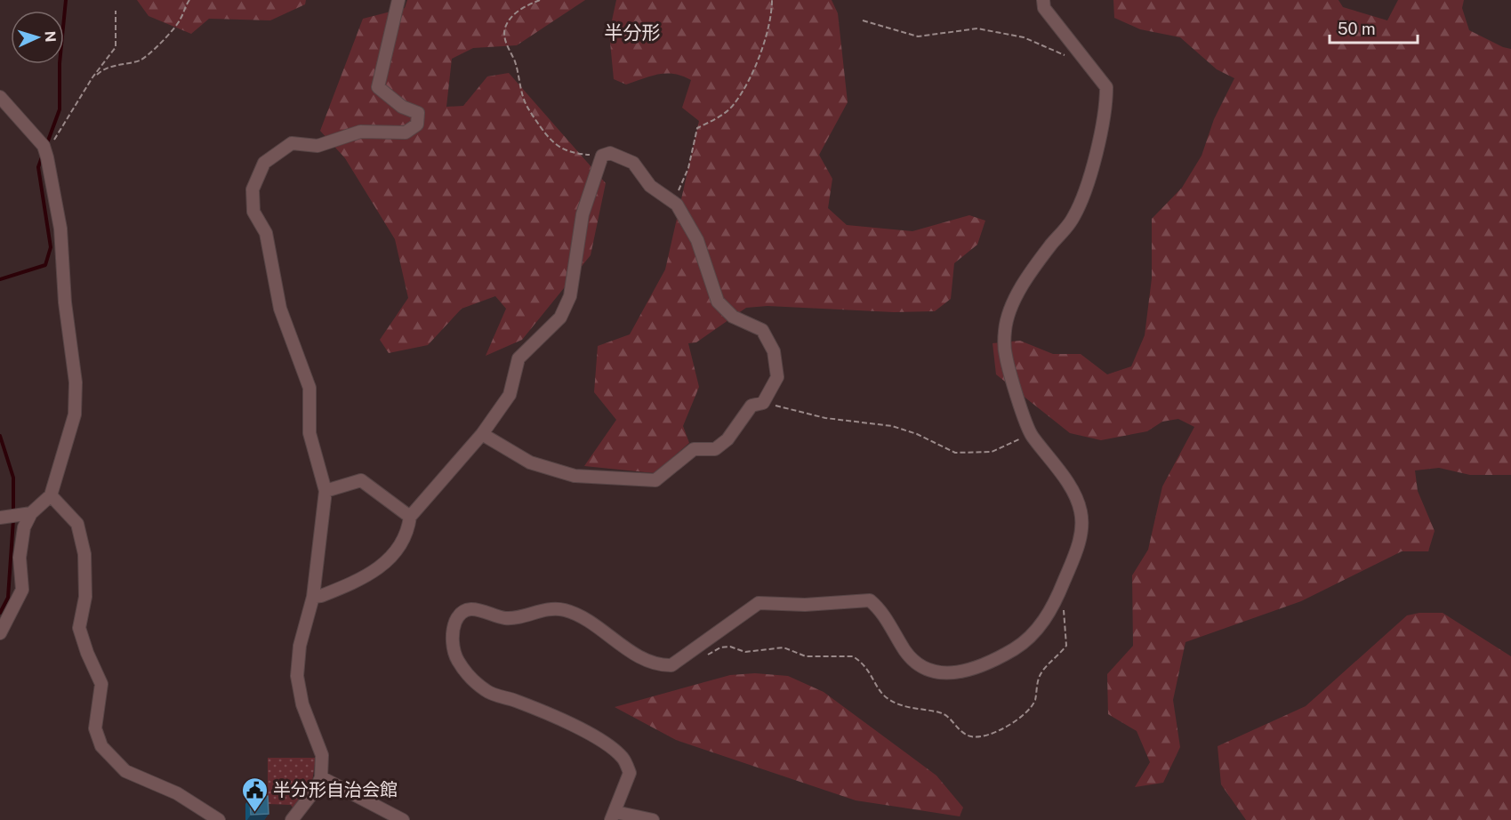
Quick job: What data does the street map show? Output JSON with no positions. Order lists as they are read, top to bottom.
{
  "districts": ["半分形"],
  "places": {
    "public building": ["半分形自治会館"]
  },
  "scale_bar": "50 m",
  "north": "right"
}
